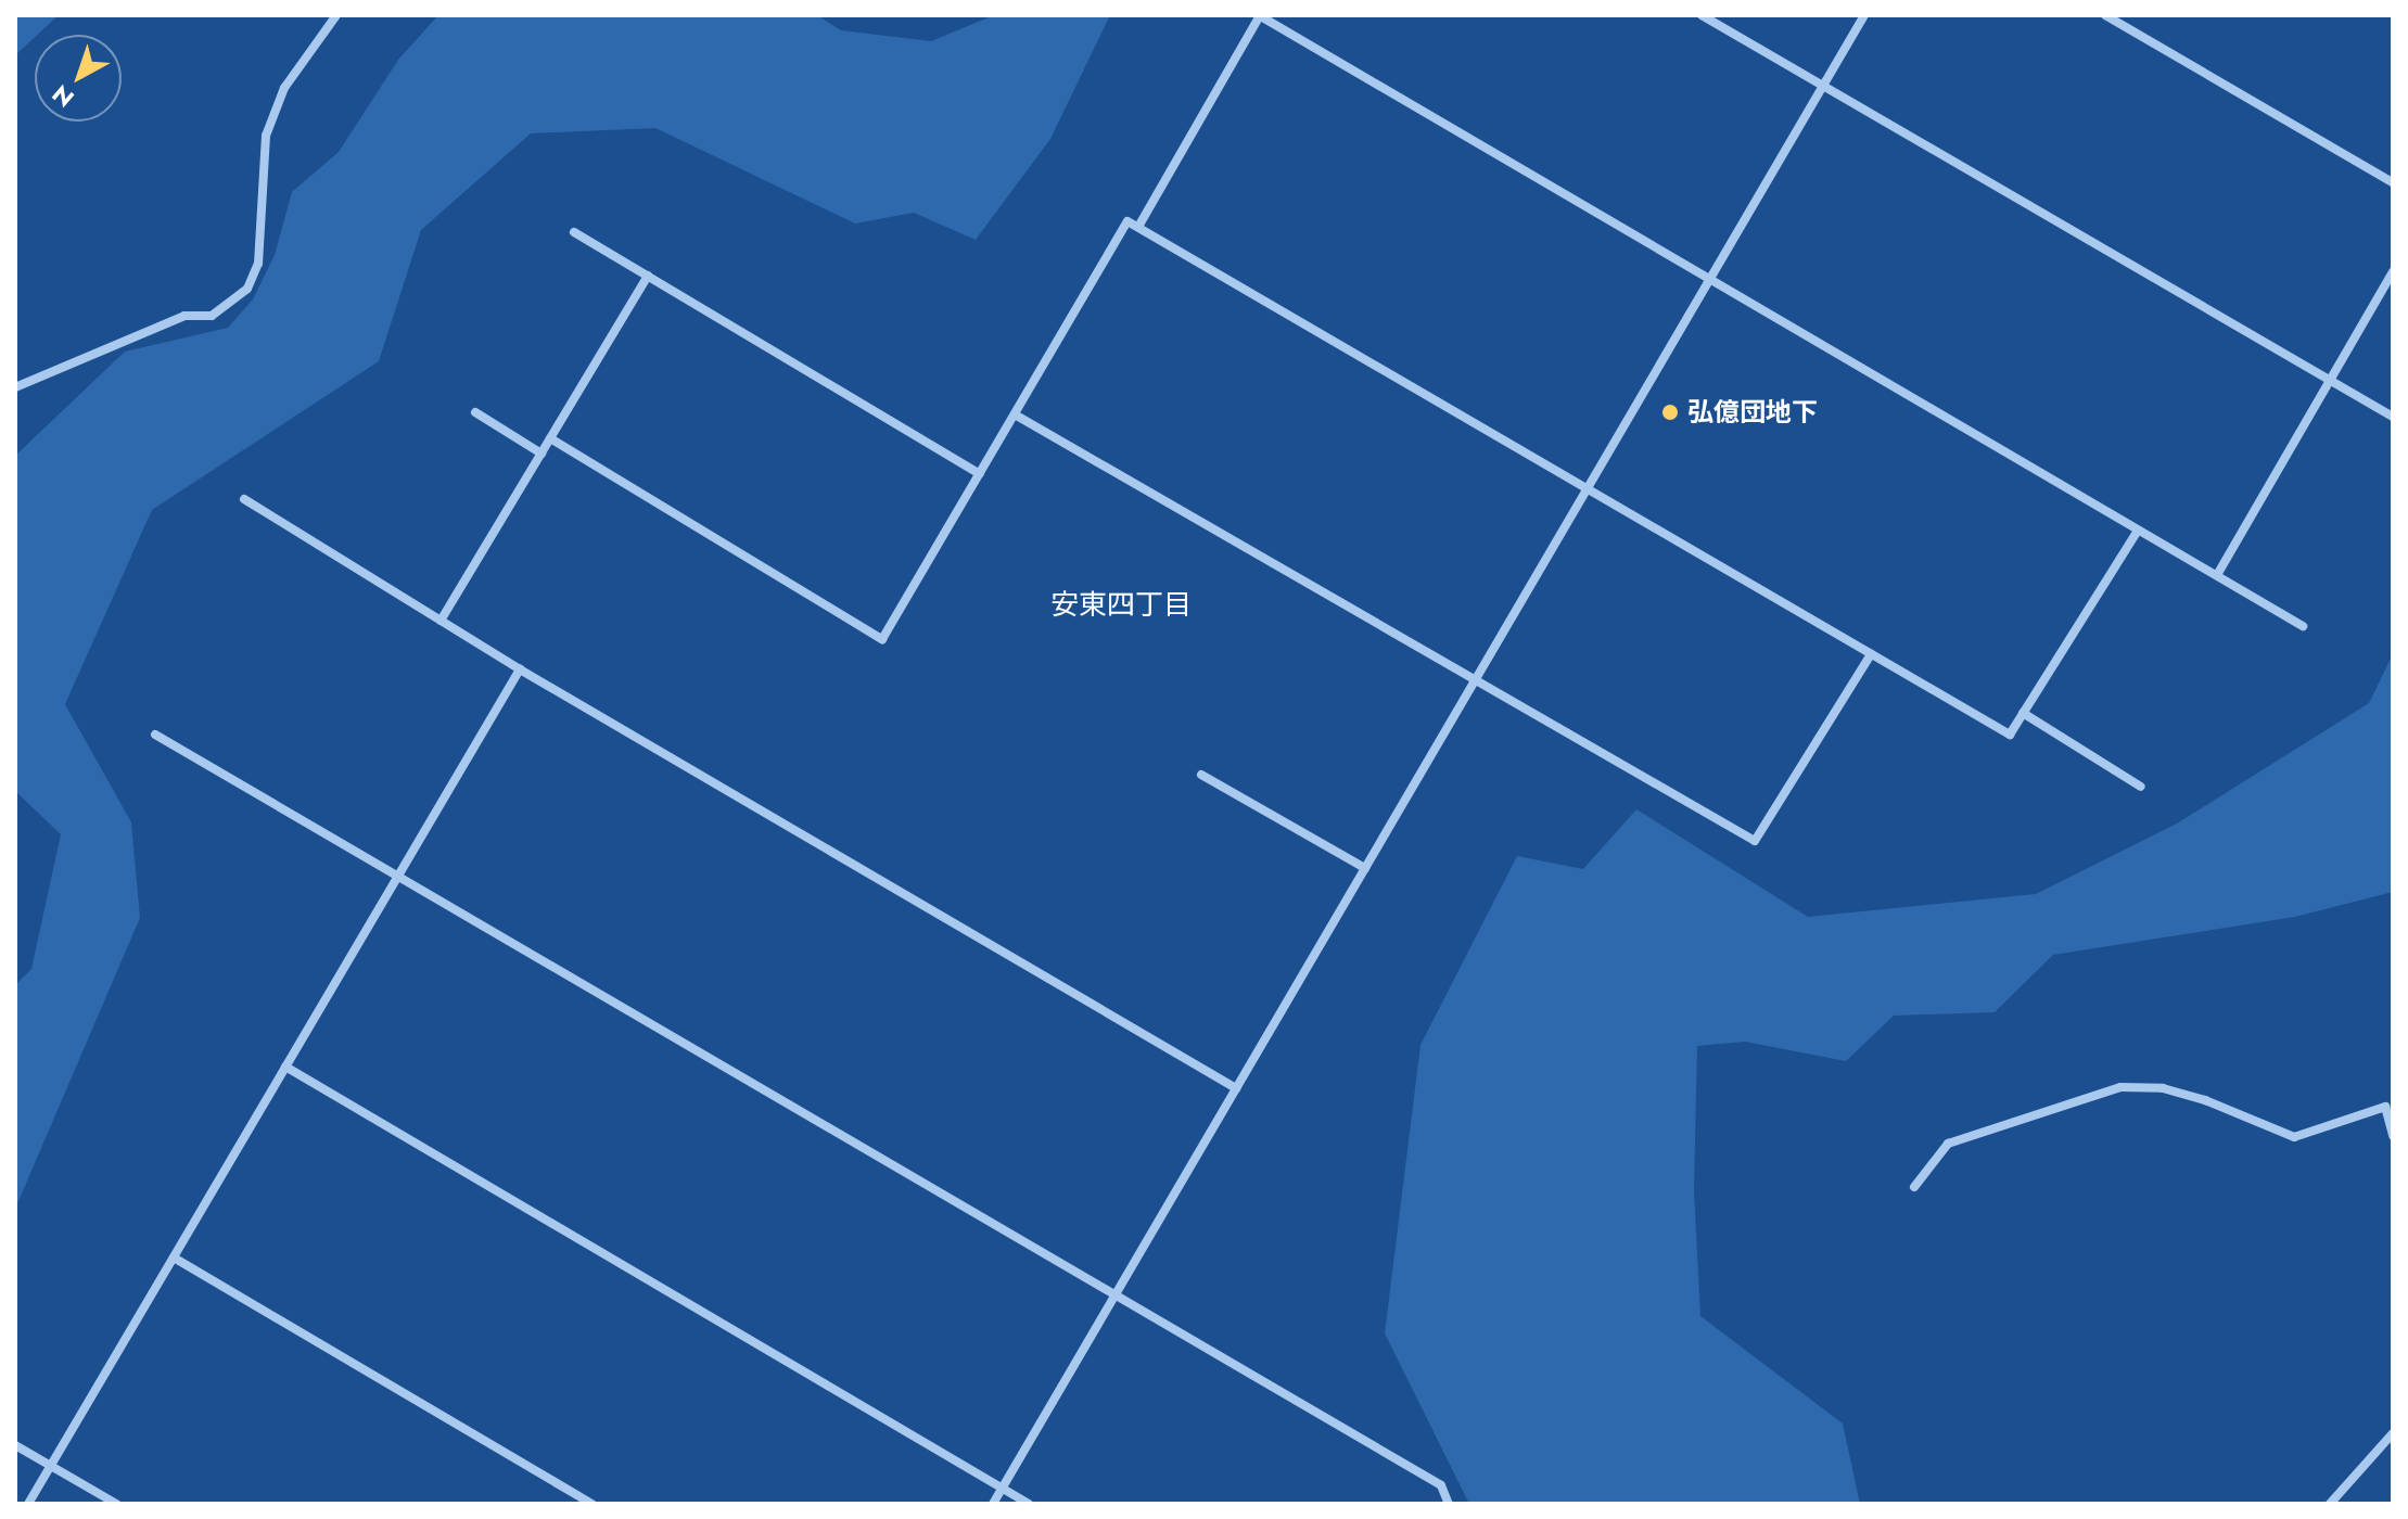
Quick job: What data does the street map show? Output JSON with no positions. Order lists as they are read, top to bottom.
{
  "districts": ["安東四丁目"],
  "places": ["弘億団地下"],
  "north": "bottom left"
}
